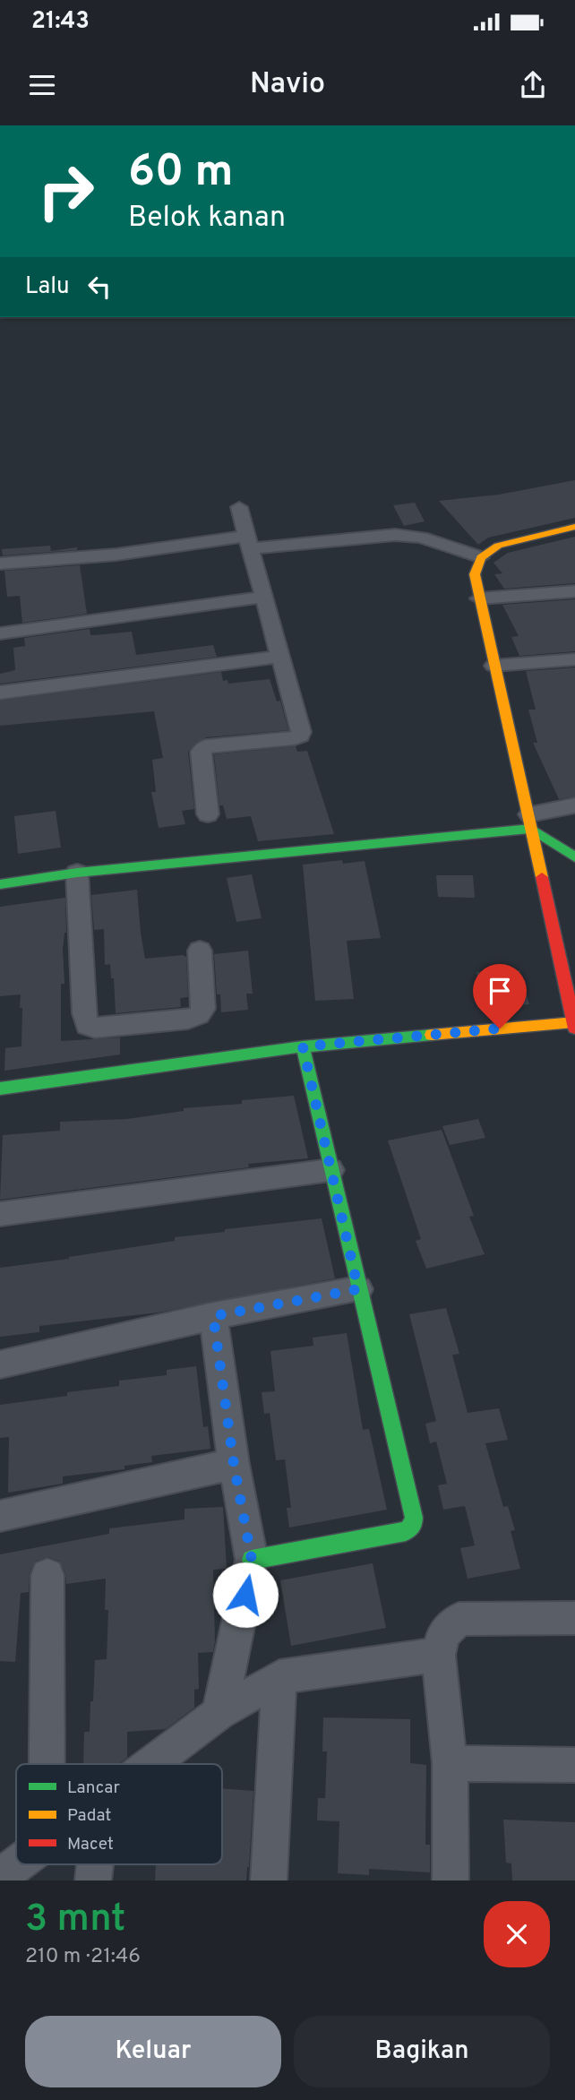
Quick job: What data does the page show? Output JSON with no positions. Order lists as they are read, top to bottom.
{
  "legend": ["Lancar", "Padat", "Macet"],
  "page": {
    "status": "21:43",
    "header": "Navio",
    "turn": ["60 m", "Belok kanan"],
    "then": "Lalu",
    "heading": ["3 mnt", "210 m · 21:46"],
    "buttons": ["Keluar", "Bagikan"]
  }
}
